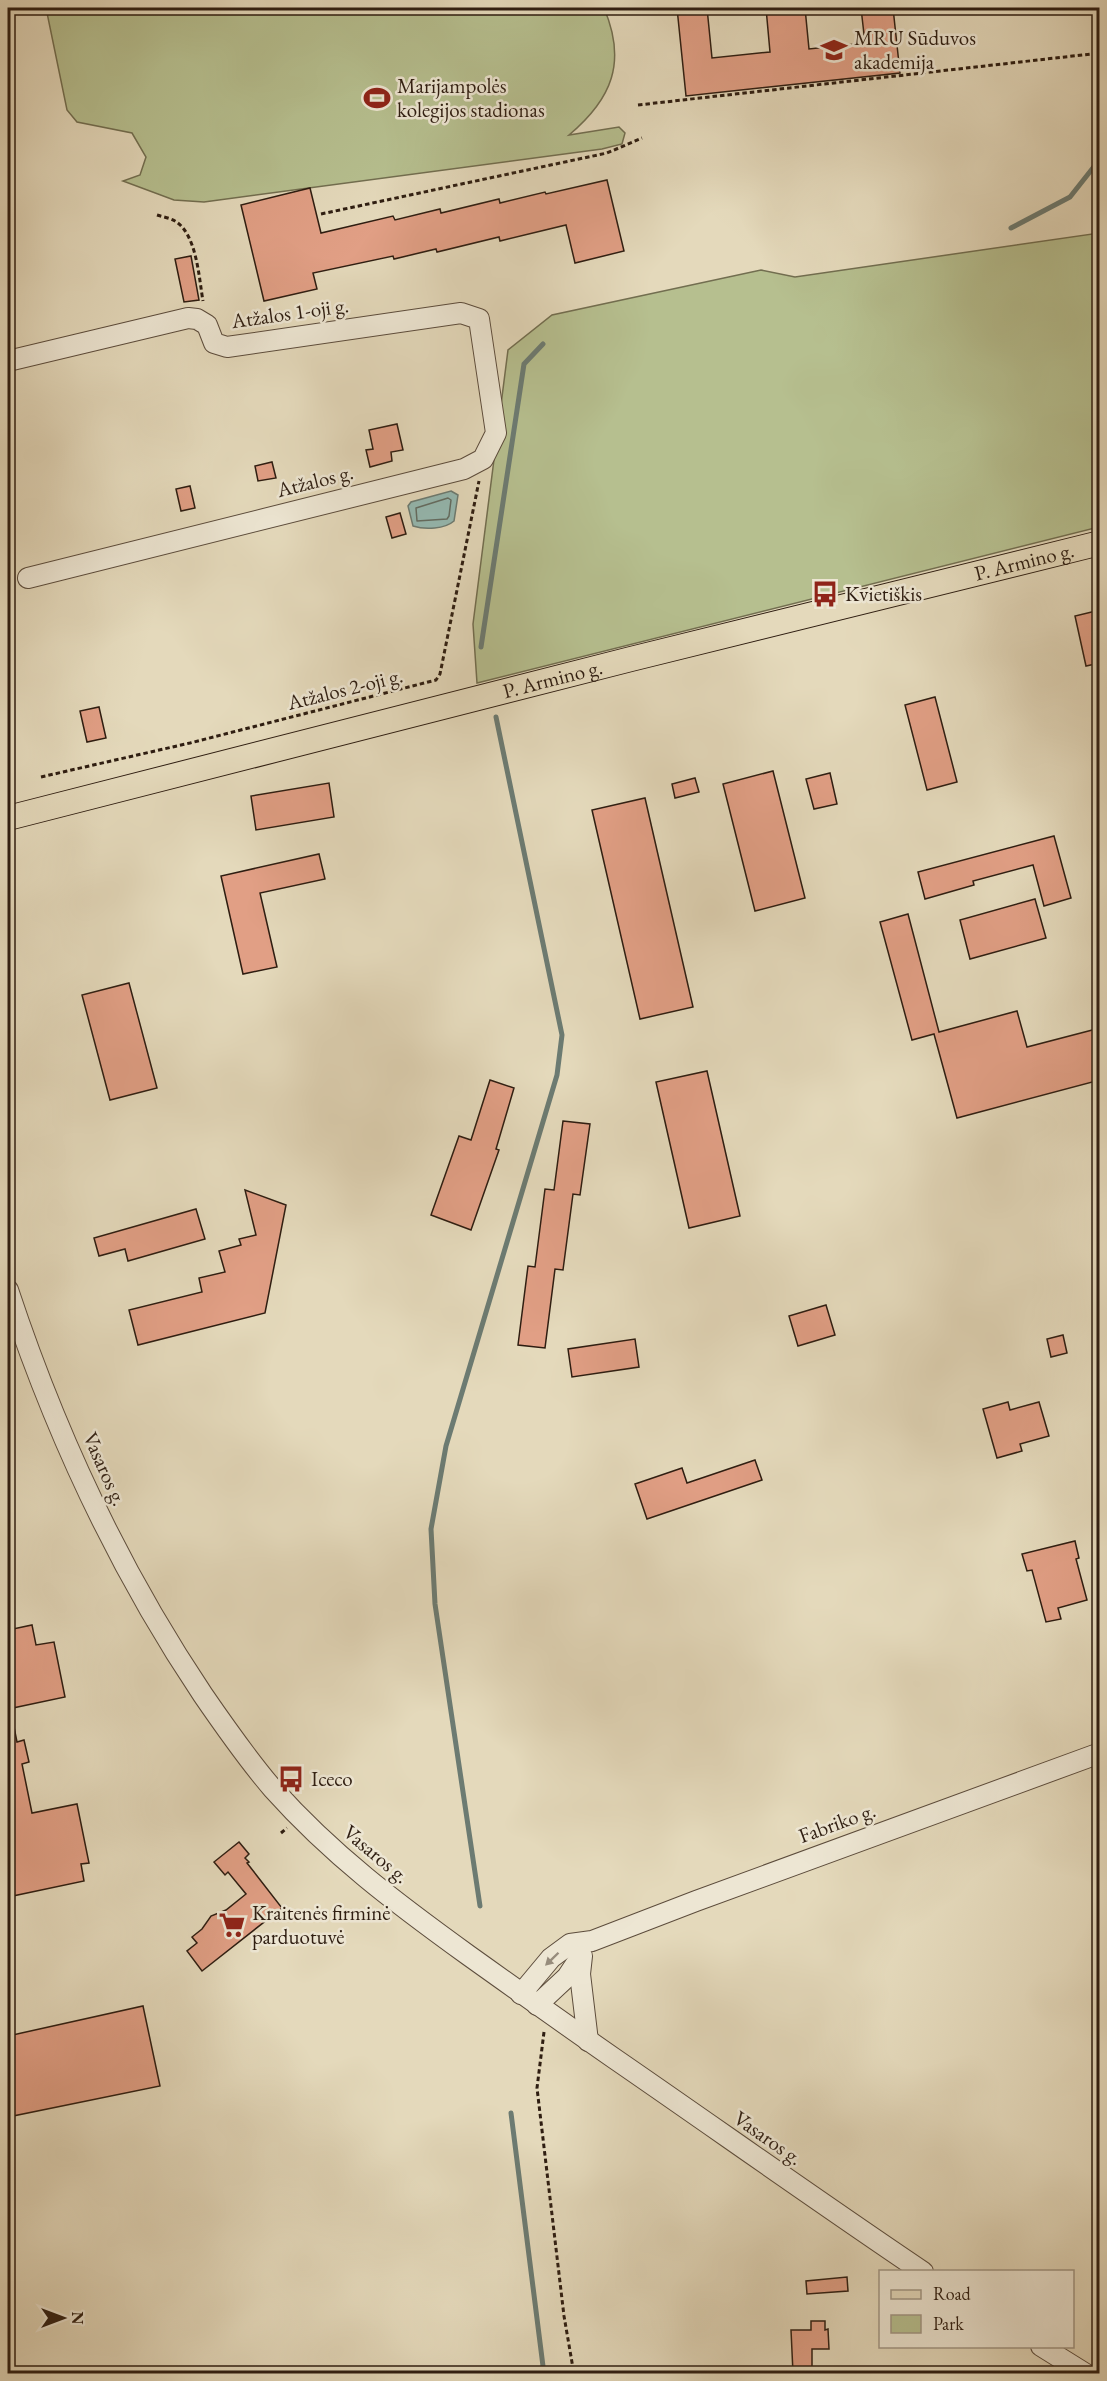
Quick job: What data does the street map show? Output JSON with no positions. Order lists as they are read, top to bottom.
{
  "streets": {
    "main road": ["P. Armino g."],
    "street": [
      "Atžalos 1-oji g.",
      "Atžalos g.",
      "Vasaros g.",
      "Fabriko g."
    ],
    "path": ["Atžalos 2-oji g."]
  },
  "crossings": [
    ["Atžalos 1-oji g.", "Atžalos g."],
    ["Atžalos 1-oji g.", "Atžalos 2-oji g."],
    ["Atžalos g.", "Atžalos 2-oji g."]
  ],
  "places": {
    "school or university": ["MRU Sūduvos akademija"],
    "sports": ["Marijampolės kolegijos stadionas"],
    "bus stop": ["Kvietiškis", "Iceco"],
    "supermarket": ["Kraitenės firminė parduotuvė"]
  },
  "legend": ["Road", "Park"],
  "north": "right"
}
